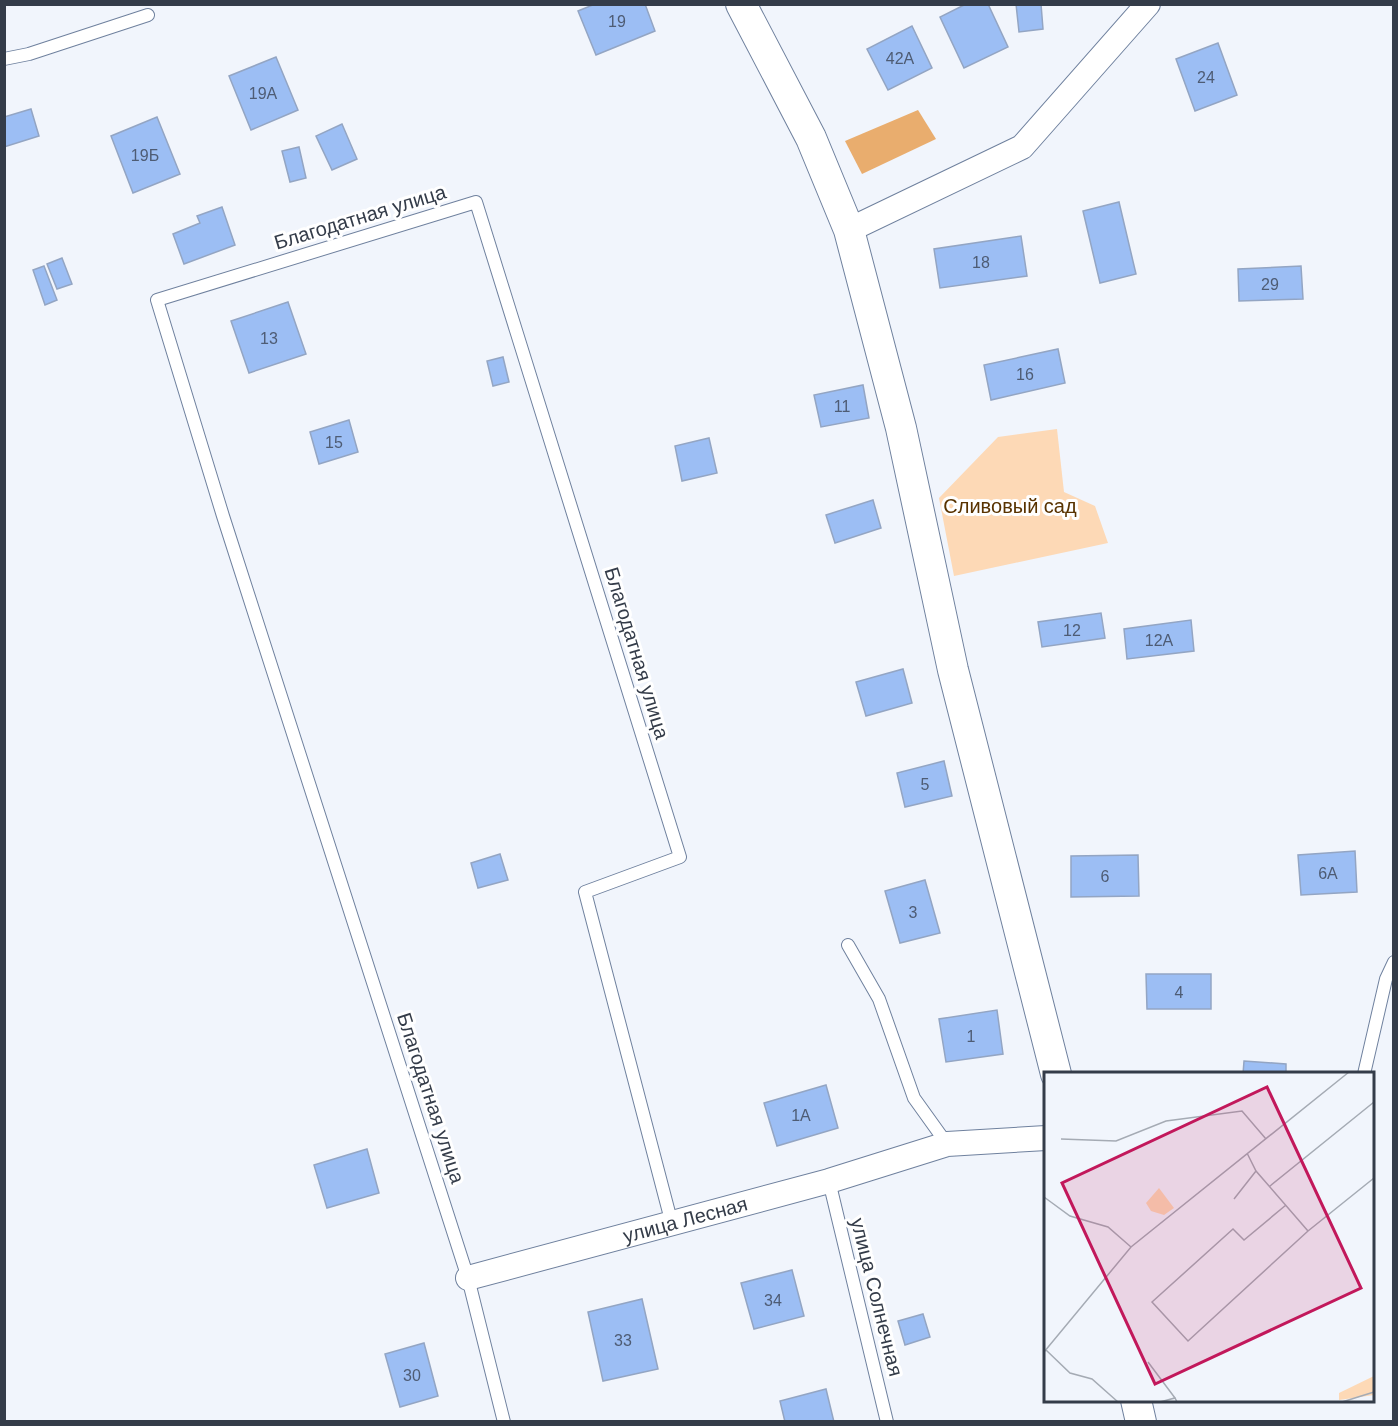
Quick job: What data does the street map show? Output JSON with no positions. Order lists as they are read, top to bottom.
{
  "streets": {
    "street": ["улица Лесная"],
    "lane": ["Благодатная улица", "улица Солнечная"]
  },
  "crossings": [
    ["Благодатная улица", "улица Лесная"],
    ["улица Лесная", "улица Солнечная"]
  ],
  "parks": ["Сливовый сад"],
  "house_numbers": [
    "19",
    "42А",
    "24",
    "19А",
    "19Б",
    "18",
    "29",
    "13",
    "16",
    "11",
    "15",
    "12",
    "12А",
    "5",
    "6А",
    "6",
    "3",
    "4",
    "1",
    "1А",
    "34",
    "33",
    "30"
  ]
}
